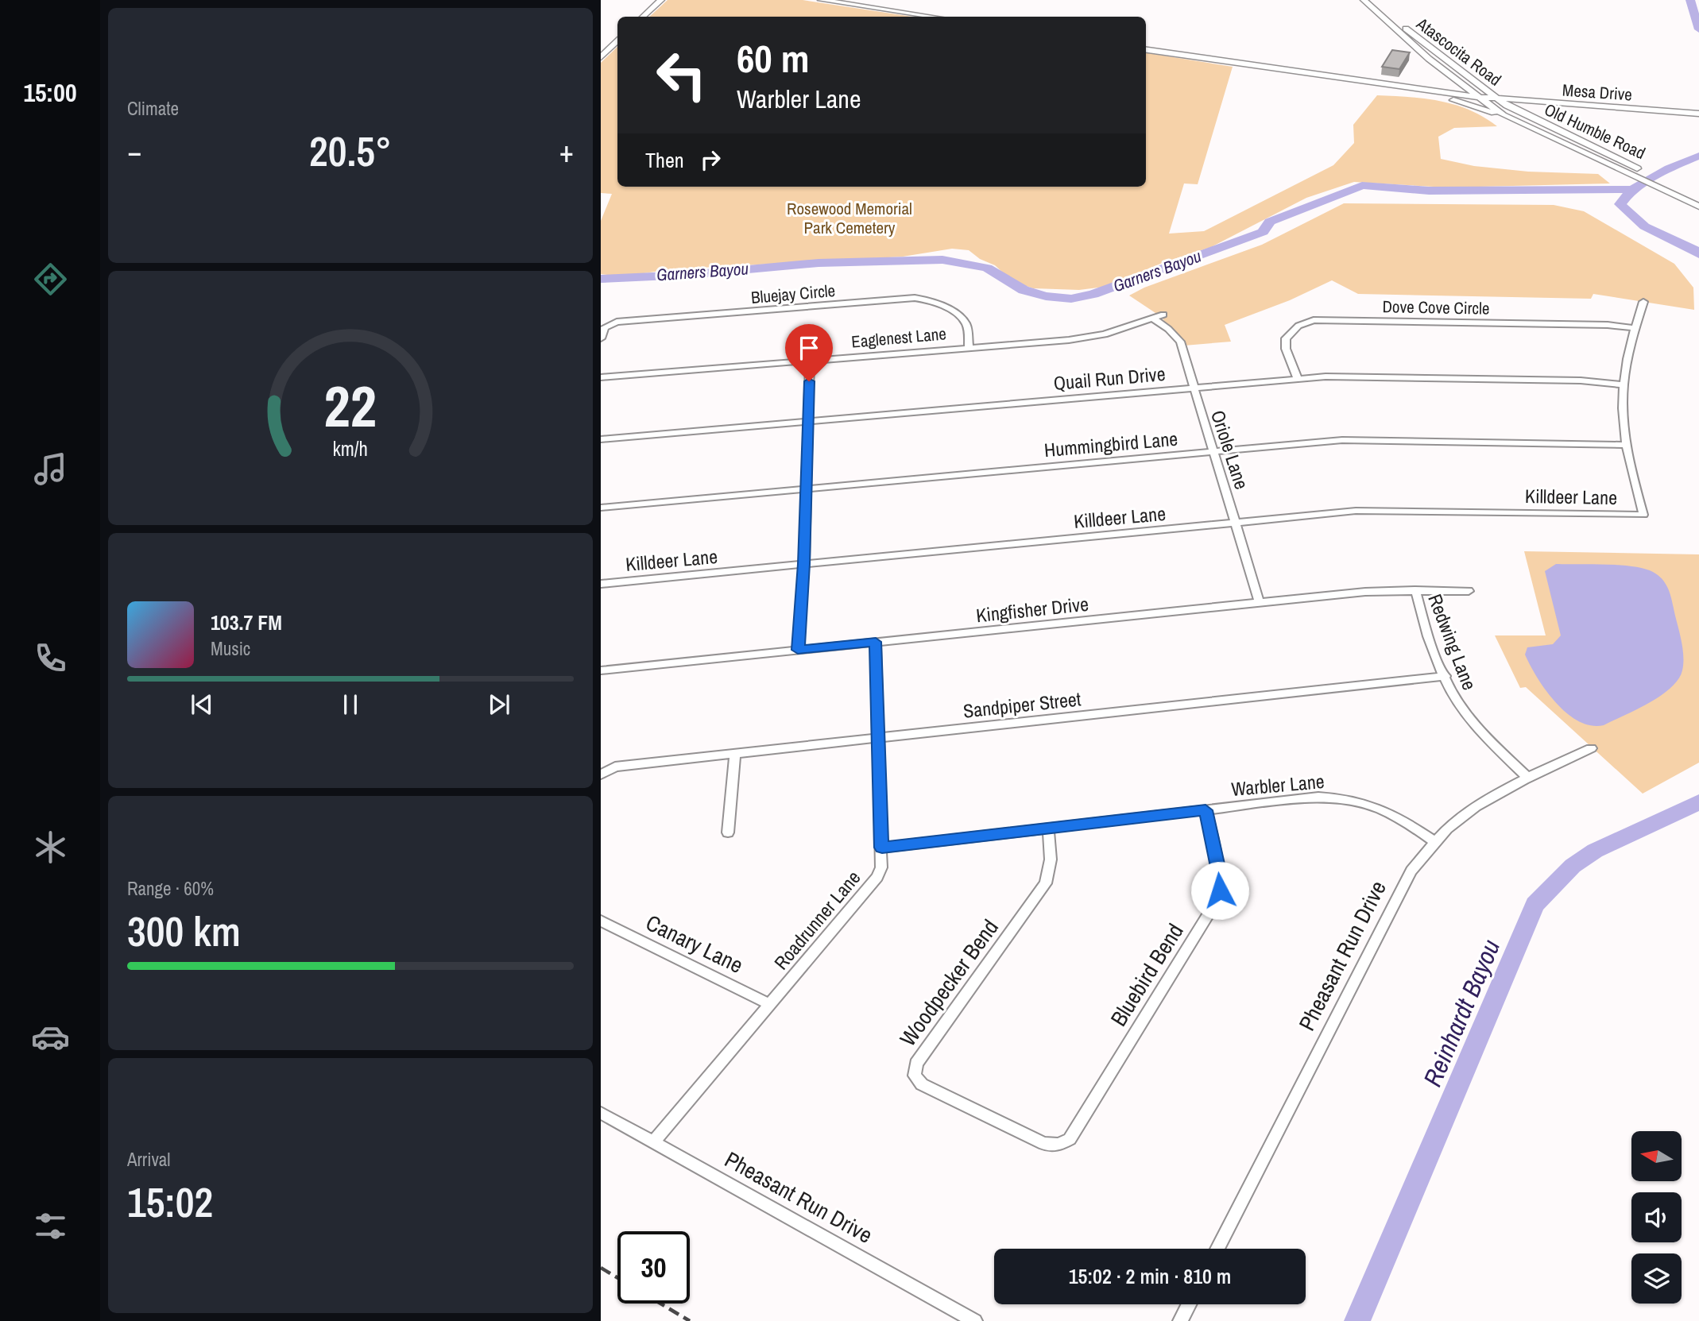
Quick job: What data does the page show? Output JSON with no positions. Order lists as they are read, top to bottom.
{
  "streets": {
    "main road": ["Atascocita Road", "Mesa Drive", "Old Humble Road"],
    "street": [
      "Bluejay Circle",
      "Dove Cove Circle",
      "Eaglenest Lane",
      "Quail Run Drive",
      "Hummingbird Lane",
      "Oriole Lane",
      "Killdeer Lane",
      "Kingfisher Drive",
      "Redwing Lane",
      "Sandpiper Street",
      "Warbler Lane",
      "Roadrunner Lane",
      "Canary Lane",
      "Pheasant Run Drive",
      "Bluebird Bend",
      "Woodpecker Bend"
    ]
  },
  "crossings": [
    ["Atascocita Road", "Mesa Drive"],
    ["Atascocita Road", "Old Humble Road"],
    ["Mesa Drive", "Old Humble Road"],
    ["Bluejay Circle", "Eaglenest Lane"],
    ["Dove Cove Circle", "Quail Run Drive"],
    ["Eaglenest Lane", "Oriole Lane"],
    ["Quail Run Drive", "Oriole Lane"],
    ["Hummingbird Lane", "Oriole Lane"],
    ["Hummingbird Lane", "Killdeer Lane"],
    ["Oriole Lane", "Killdeer Lane"],
    ["Oriole Lane", "Kingfisher Drive"],
    ["Kingfisher Drive", "Redwing Lane"],
    ["Kingfisher Drive", "Roadrunner Lane"],
    ["Redwing Lane", "Sandpiper Street"],
    ["Redwing Lane", "Pheasant Run Drive"],
    ["Sandpiper Street", "Roadrunner Lane"],
    ["Warbler Lane", "Roadrunner Lane"],
    ["Warbler Lane", "Pheasant Run Drive"],
    ["Warbler Lane", "Bluebird Bend"],
    ["Warbler Lane", "Woodpecker Bend"],
    ["Roadrunner Lane", "Canary Lane"],
    ["Roadrunner Lane", "Pheasant Run Drive"],
    ["Bluebird Bend", "Woodpecker Bend"]
  ],
  "water": ["Garners Bayou", "Reinhardt Bayou"],
  "parks": ["Rosewood Memorial Park Cemetery"],
  "north": "left",
  "page": {
    "tabs": "15:00",
    "tile": [
      "Climate",
      ["Range · 60%", "300 km"],
      ["Arrival", "15:02"]
    ],
    "turn": ["60 m", "Warbler Lane"],
    "heat": ["−", "20.5°", "+"],
    "then": "Then",
    "song": ["103.7 FM", "Music"],
    "limit": "30",
    "trip": "15:02 · 2 min · 810 m",
    "gauge": ["22", "km/h"]
  }
}
